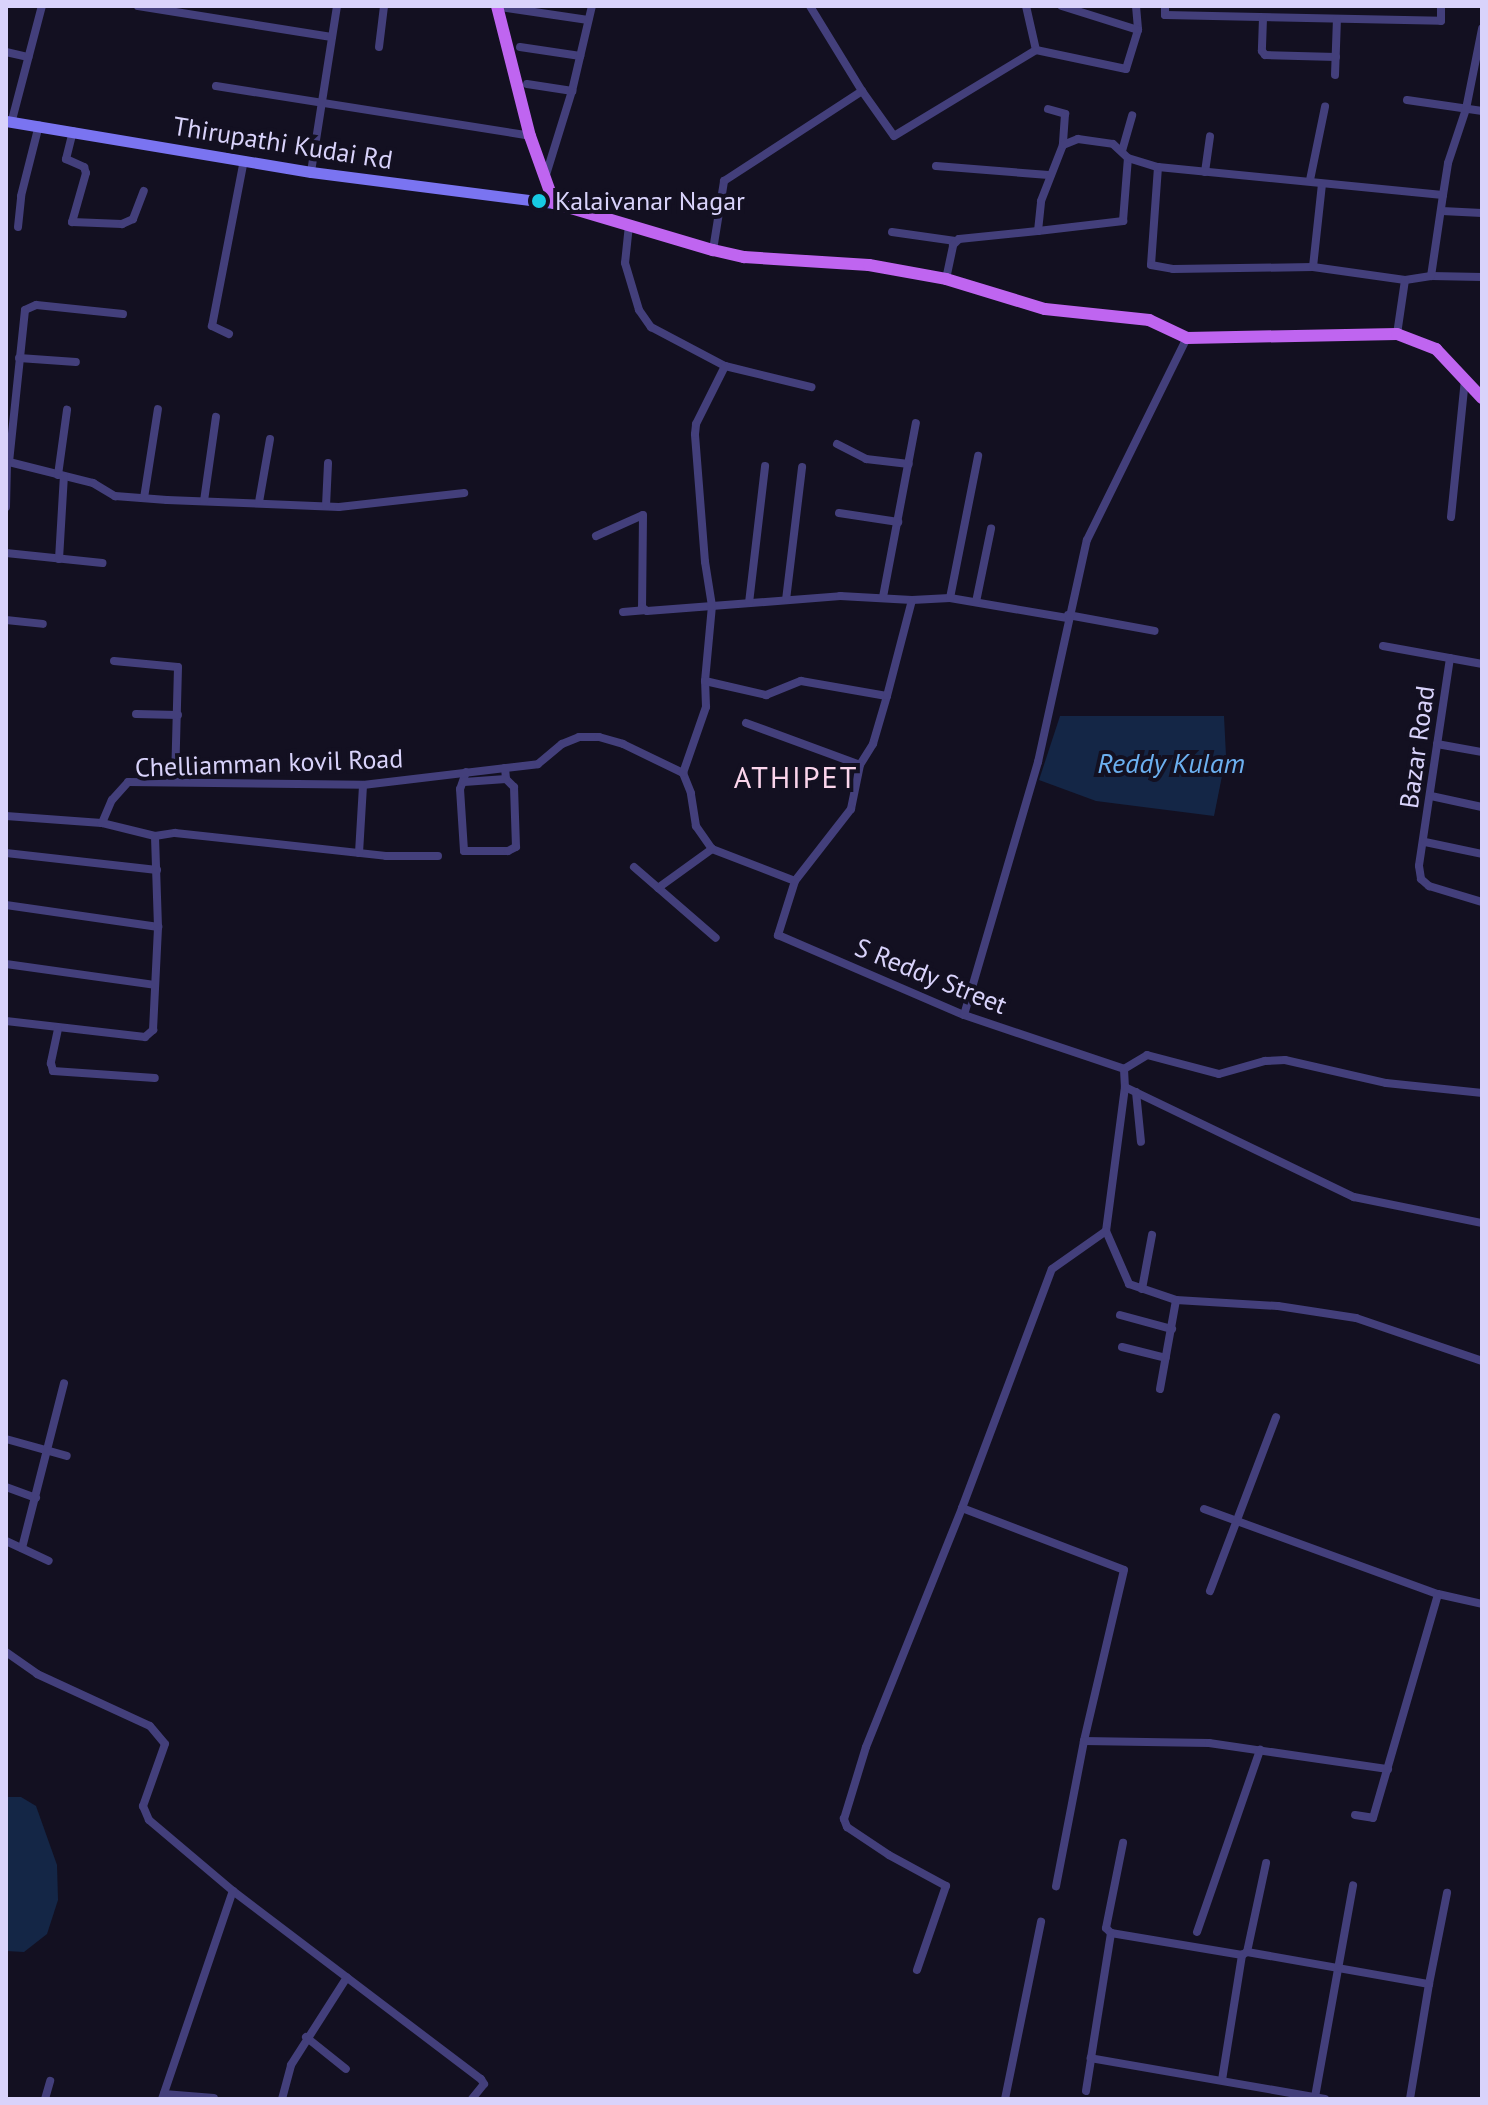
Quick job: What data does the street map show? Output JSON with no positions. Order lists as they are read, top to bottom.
{
  "streets": {
    "street": [
      "Thirupathi Kudai Rd",
      "Bazar Road",
      "Chelliamman kovil Road",
      "S Reddy Street"
    ]
  },
  "districts": ["ATHIPET"],
  "water": ["Reddy Kulam"],
  "places": ["Kalaivanar Nagar"]
}
